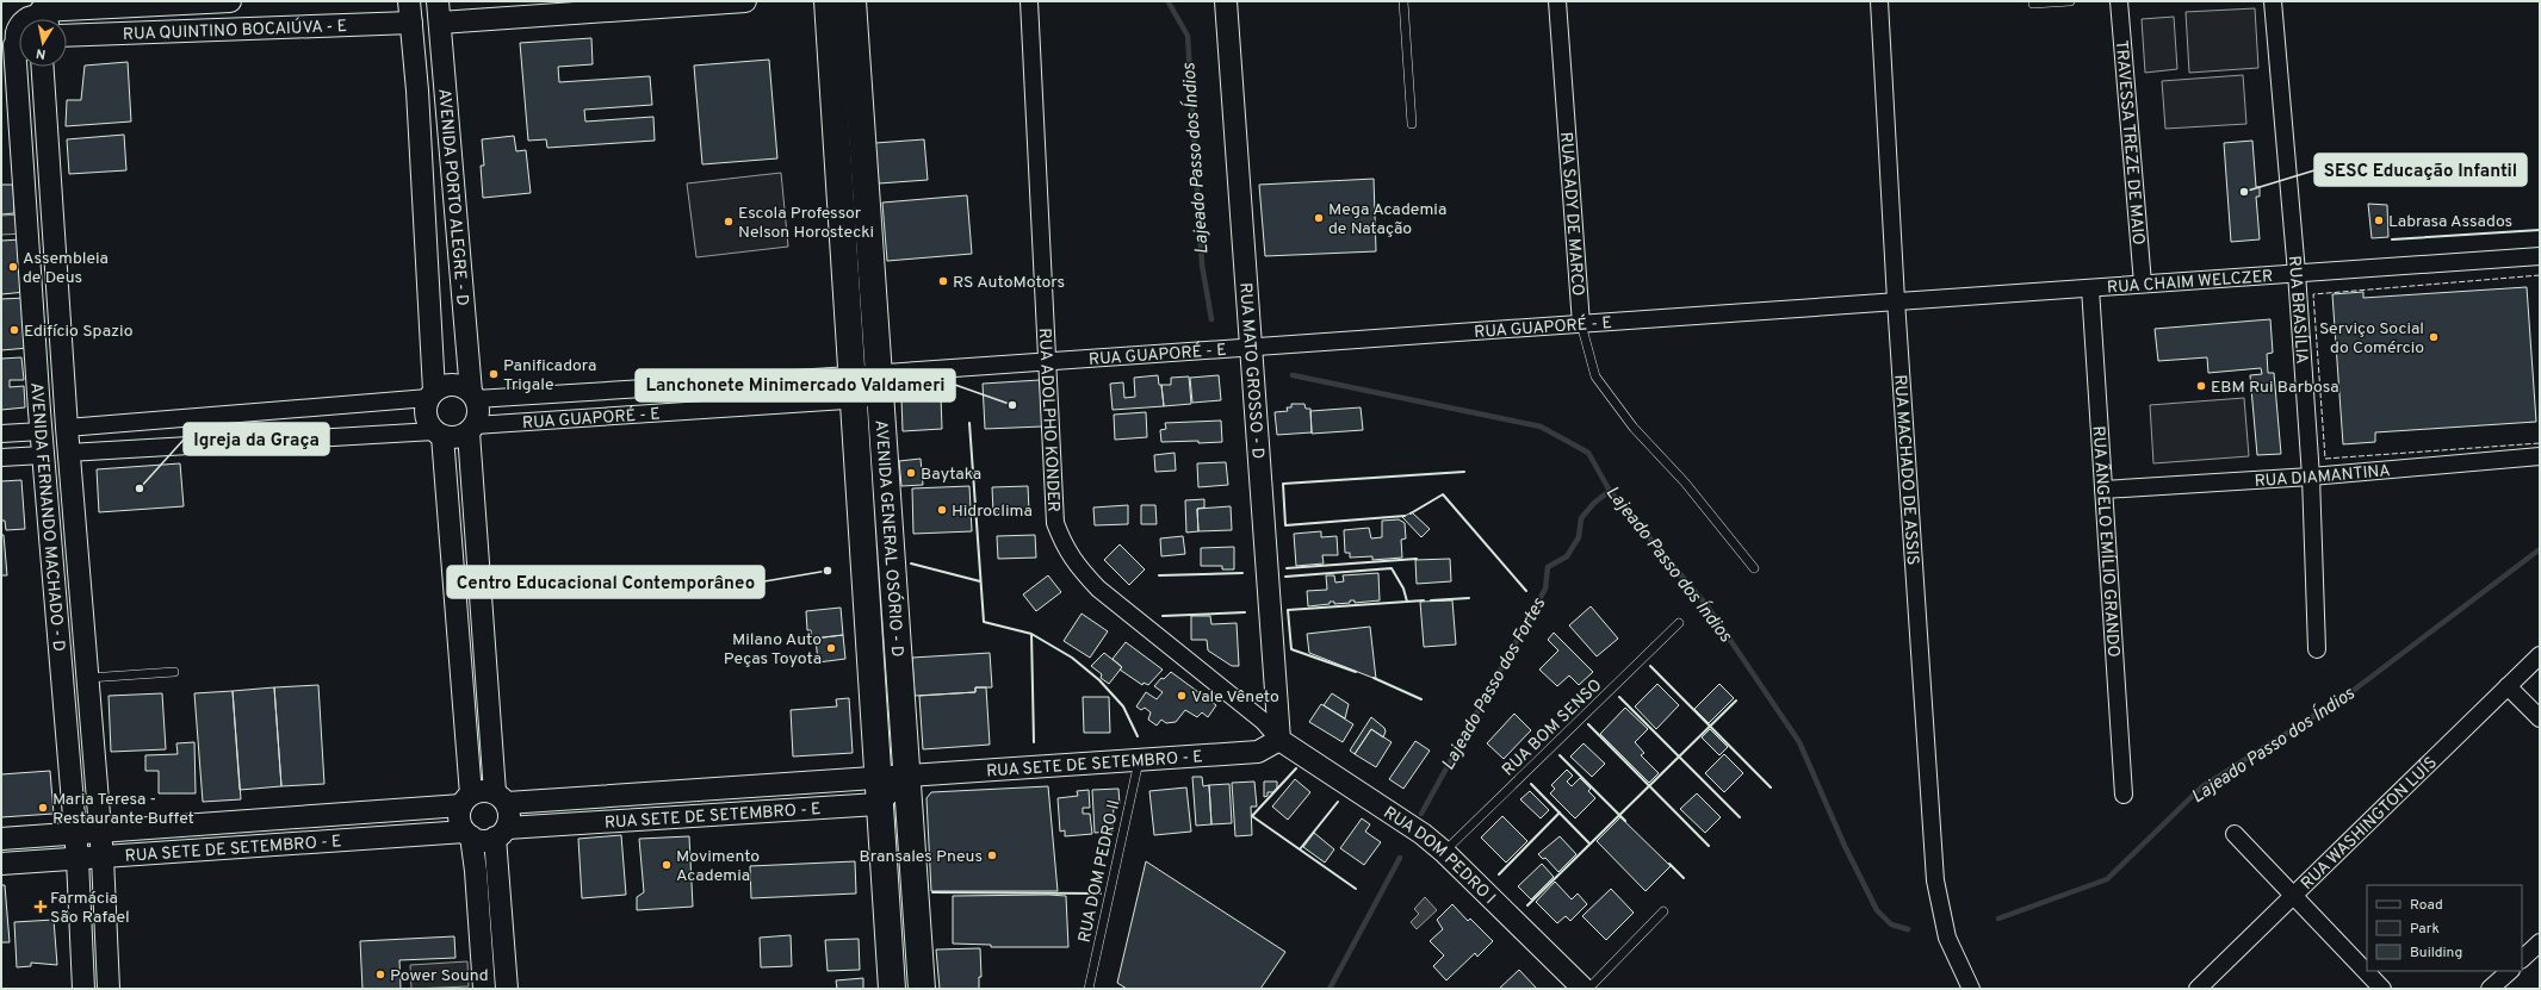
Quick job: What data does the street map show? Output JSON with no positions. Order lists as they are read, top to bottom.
{
  "streets": {
    "main road": ["AVENIDA GENERAL OSÓRIO - D"],
    "street": [
      "RUA QUINTINO BOCAIÚVA - E",
      "TRAVESSA TREZE DE MAIO",
      "AVENIDA PORTO ALEGRE - D",
      "RUA SADY DE MARCO",
      "RUA CHAIM WELCZER",
      "RUA BRASÍLIA",
      "RUA GUAPORÉ - E",
      "RUA MATO GROSSO - D",
      "RUA ADOLPHO KONDER",
      "RUA MACHADO DE ASSIS",
      "RUA DIAMANTINA",
      "AVENIDA FERNANDO MACHADO - D",
      "RUA ÂNGELO EMÍLIO GRANDO",
      "RUA SETE DE SETEMBRO - E",
      "RUA WASHINGTON LUÍS",
      "RUA DOM PEDRO I"
    ],
    "lane": ["RUA BOM SENSO", "RUA DOM PEDRO II"]
  },
  "crossings": [
    ["RUA QUINTINO BOCAIÚVA - E", "AVENIDA PORTO ALEGRE - D"],
    ["RUA QUINTINO BOCAIÚVA - E", "AVENIDA FERNANDO MACHADO - D"],
    ["TRAVESSA TREZE DE MAIO", "RUA CHAIM WELCZER"],
    ["AVENIDA PORTO ALEGRE - D", "RUA GUAPORÉ - E"],
    ["RUA SADY DE MARCO", "RUA GUAPORÉ - E"],
    ["RUA CHAIM WELCZER", "RUA BRASÍLIA"],
    ["RUA CHAIM WELCZER", "RUA GUAPORÉ - E"],
    ["RUA CHAIM WELCZER", "RUA MACHADO DE ASSIS"],
    ["RUA CHAIM WELCZER", "RUA ÂNGELO EMÍLIO GRANDO"],
    ["RUA BRASÍLIA", "RUA DIAMANTINA"],
    ["RUA GUAPORÉ - E", "RUA MATO GROSSO - D"],
    ["RUA GUAPORÉ - E", "RUA ADOLPHO KONDER"],
    ["RUA GUAPORÉ - E", "RUA MACHADO DE ASSIS"],
    ["RUA GUAPORÉ - E", "AVENIDA GENERAL OSÓRIO - D"],
    ["RUA MATO GROSSO - D", "RUA ADOLPHO KONDER"],
    ["RUA MATO GROSSO - D", "RUA SETE DE SETEMBRO - E"],
    ["RUA MATO GROSSO - D", "RUA DOM PEDRO I"],
    ["RUA ADOLPHO KONDER", "RUA SETE DE SETEMBRO - E"],
    ["RUA ADOLPHO KONDER", "RUA DOM PEDRO I"],
    ["RUA DIAMANTINA", "RUA ÂNGELO EMÍLIO GRANDO"],
    ["AVENIDA FERNANDO MACHADO - D", "RUA SETE DE SETEMBRO - E"],
    ["AVENIDA GENERAL OSÓRIO - D", "RUA SETE DE SETEMBRO - E"],
    ["RUA BOM SENSO", "RUA DOM PEDRO I"],
    ["RUA SETE DE SETEMBRO - E", "RUA DOM PEDRO I"],
    ["RUA SETE DE SETEMBRO - E", "RUA DOM PEDRO II"]
  ],
  "water": ["Lajeado Passo dos Índios", "Lajeado Passo dos Fortes"],
  "places": {
    "other": [
      "SESC Educação Infantil",
      "Mega Academia de Natação",
      "Labrasa Assados",
      "Escola Professor Nelson Horostecki",
      "Assembleia de Deus",
      "RS AutoMotors",
      "Edifício Spazio",
      "Serviço Social do Comércio",
      "Panificadora Trigale",
      "EBM Rui Barbosa",
      "Lanchonete Minimercado Valdameri",
      "Baytaka",
      "Igreja da Graça",
      "Hidroclima",
      "Centro Educacional Contemporâneo",
      "Milano Auto Peças Toyota",
      "Vale Vêneto",
      "Maria Teresa - Restaurante Buffet",
      "Bransales Pneus",
      "Movimento Academia",
      "Power Sound"
    ],
    "health": ["Farmácia São Rafael"]
  },
  "legend": ["Road", "Park", "Building"],
  "north": "bottom"
}
